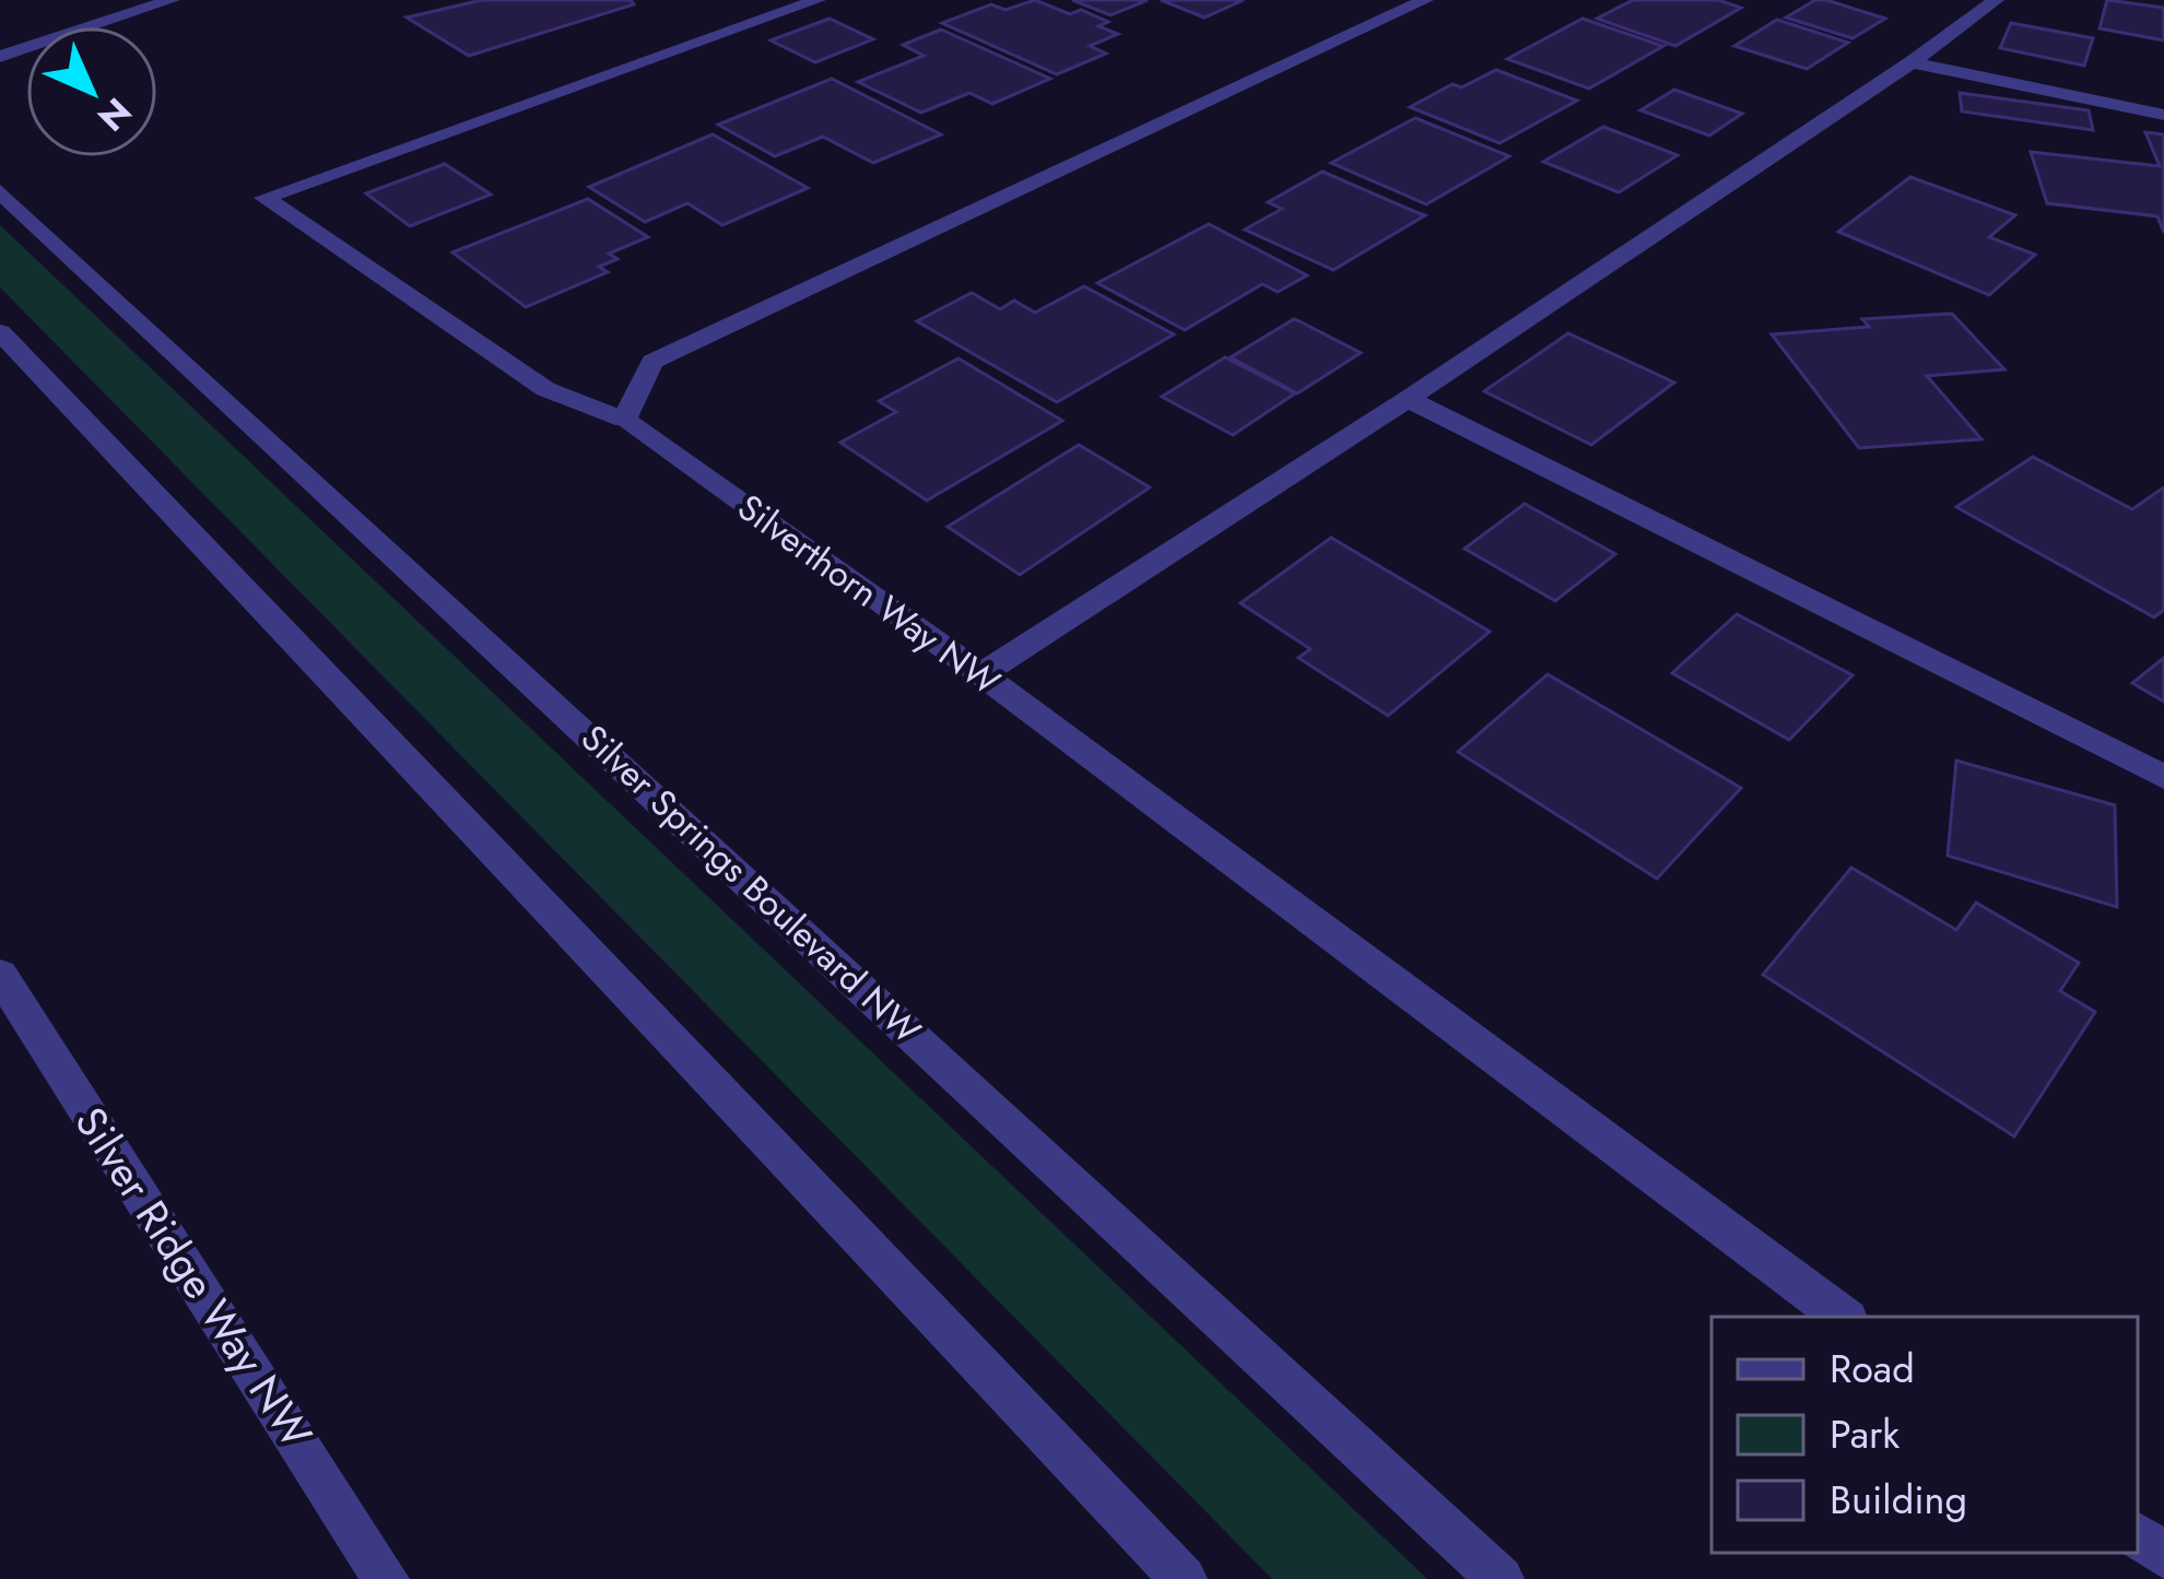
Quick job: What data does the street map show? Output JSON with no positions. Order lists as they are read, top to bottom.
{
  "streets": {
    "street": ["Silverthorn Way NW", "Silver Springs Boulevard NW", "Silver Ridge Way NW"]
  },
  "legend": ["Road", "Park", "Building"],
  "north": "bottom right"
}
